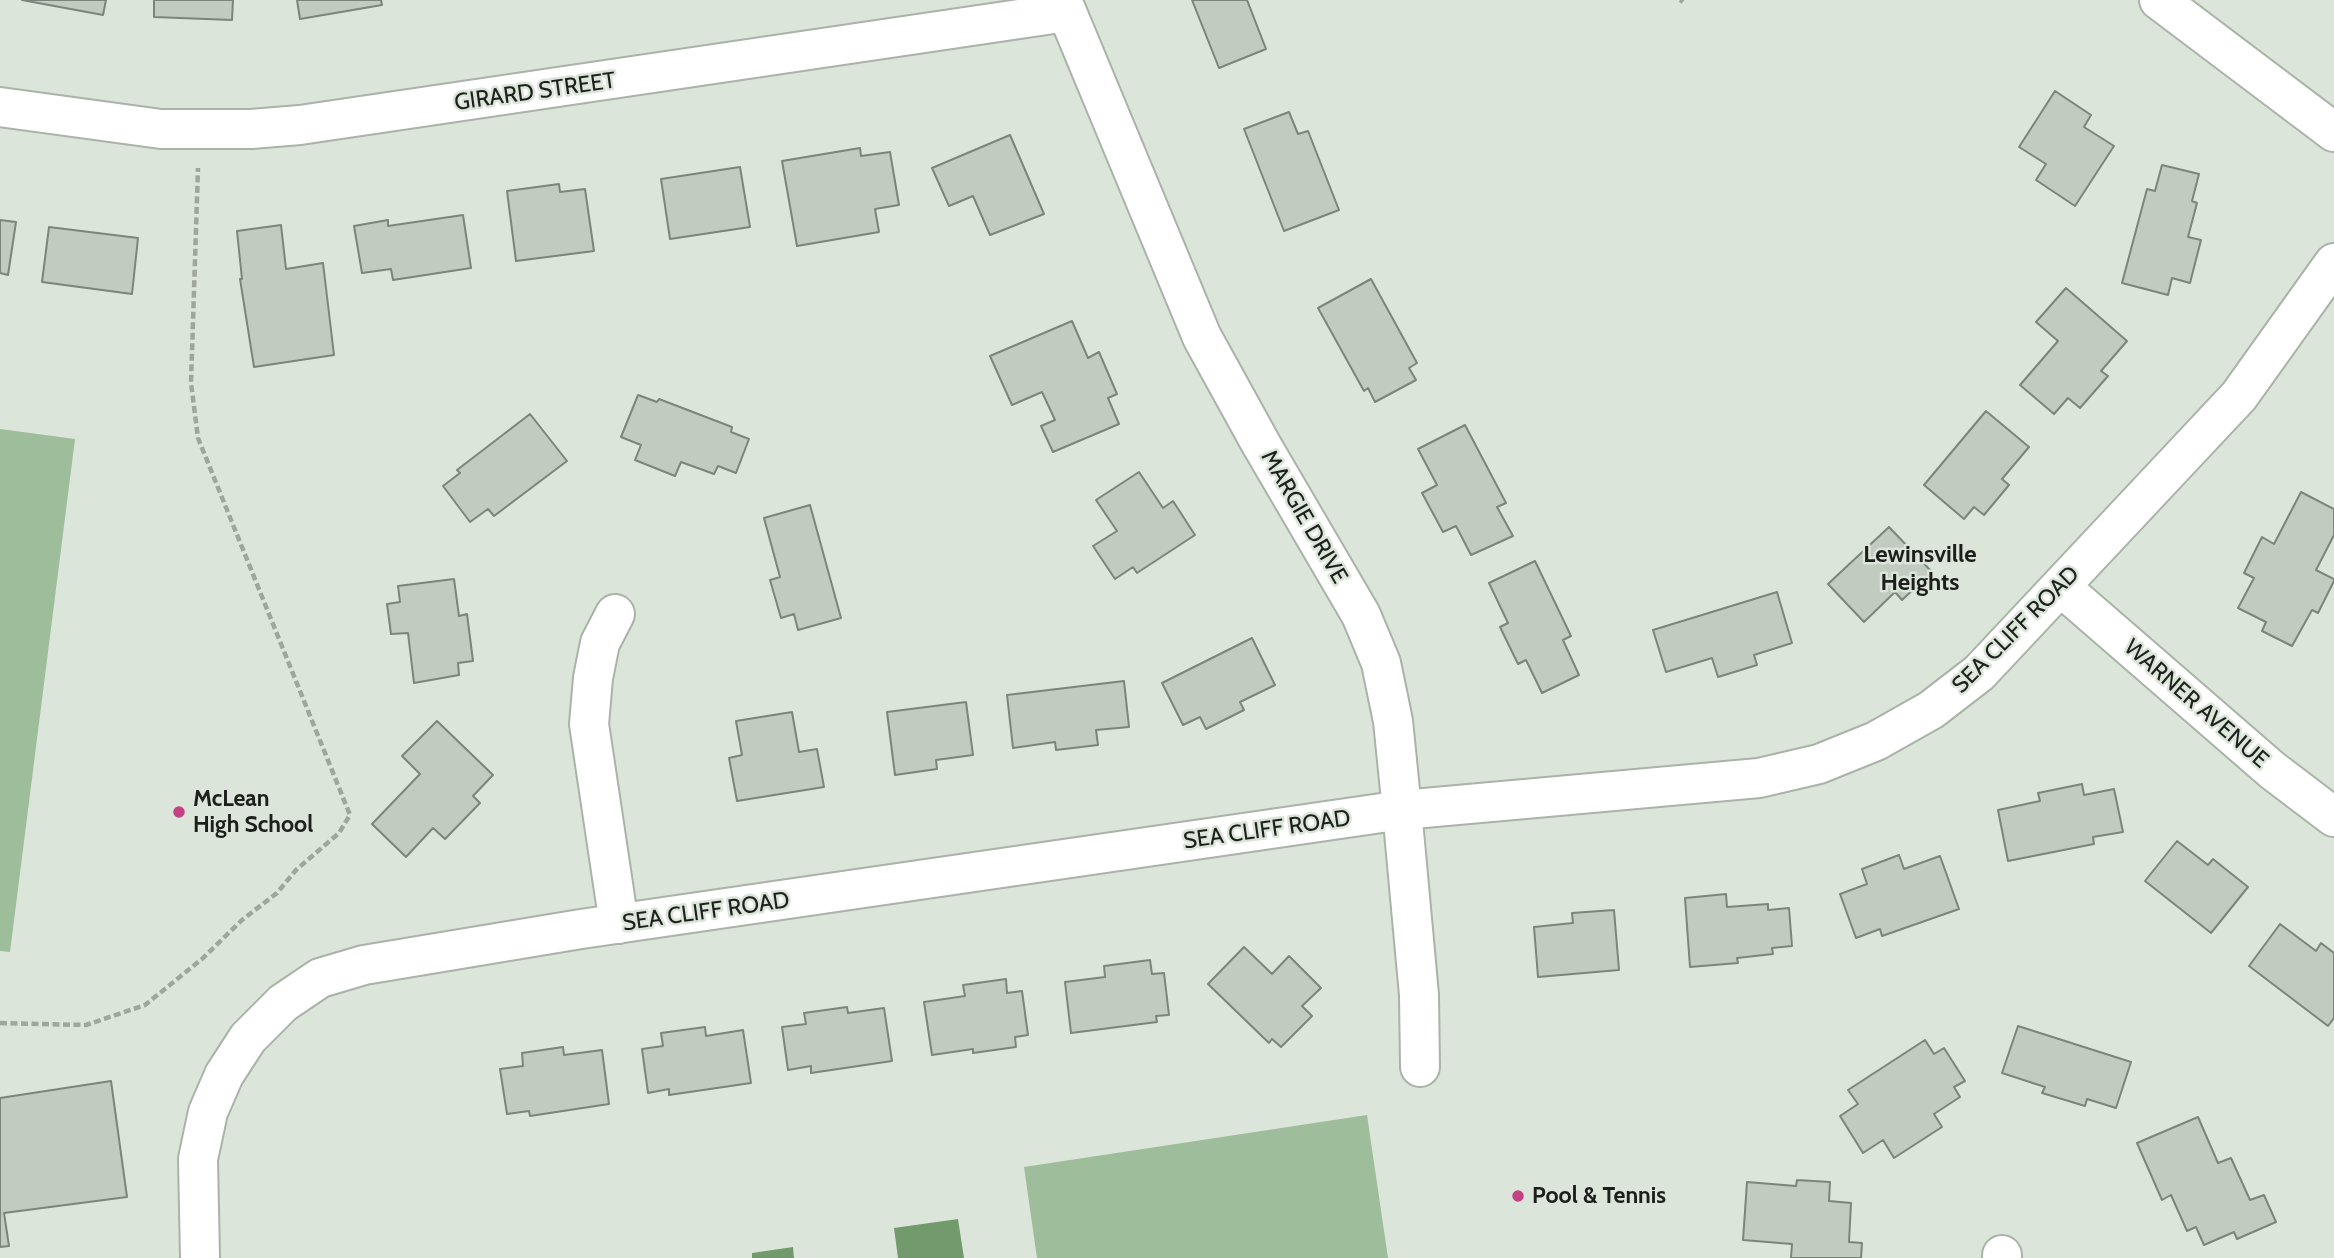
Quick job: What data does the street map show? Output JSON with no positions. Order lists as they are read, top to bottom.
{
  "streets": {
    "street": [
      "GIRARD STREET",
      "MARGIE DRIVE",
      "SEA CLIFF ROAD",
      "WARNER AVENUE"
    ]
  },
  "crossings": [
    ["GIRARD STREET", "MARGIE DRIVE"],
    ["MARGIE DRIVE", "SEA CLIFF ROAD"],
    ["SEA CLIFF ROAD", "WARNER AVENUE"]
  ],
  "districts": ["Lewinsville Heights"],
  "places": ["McLean High School", "Pool & Tennis"]
}
